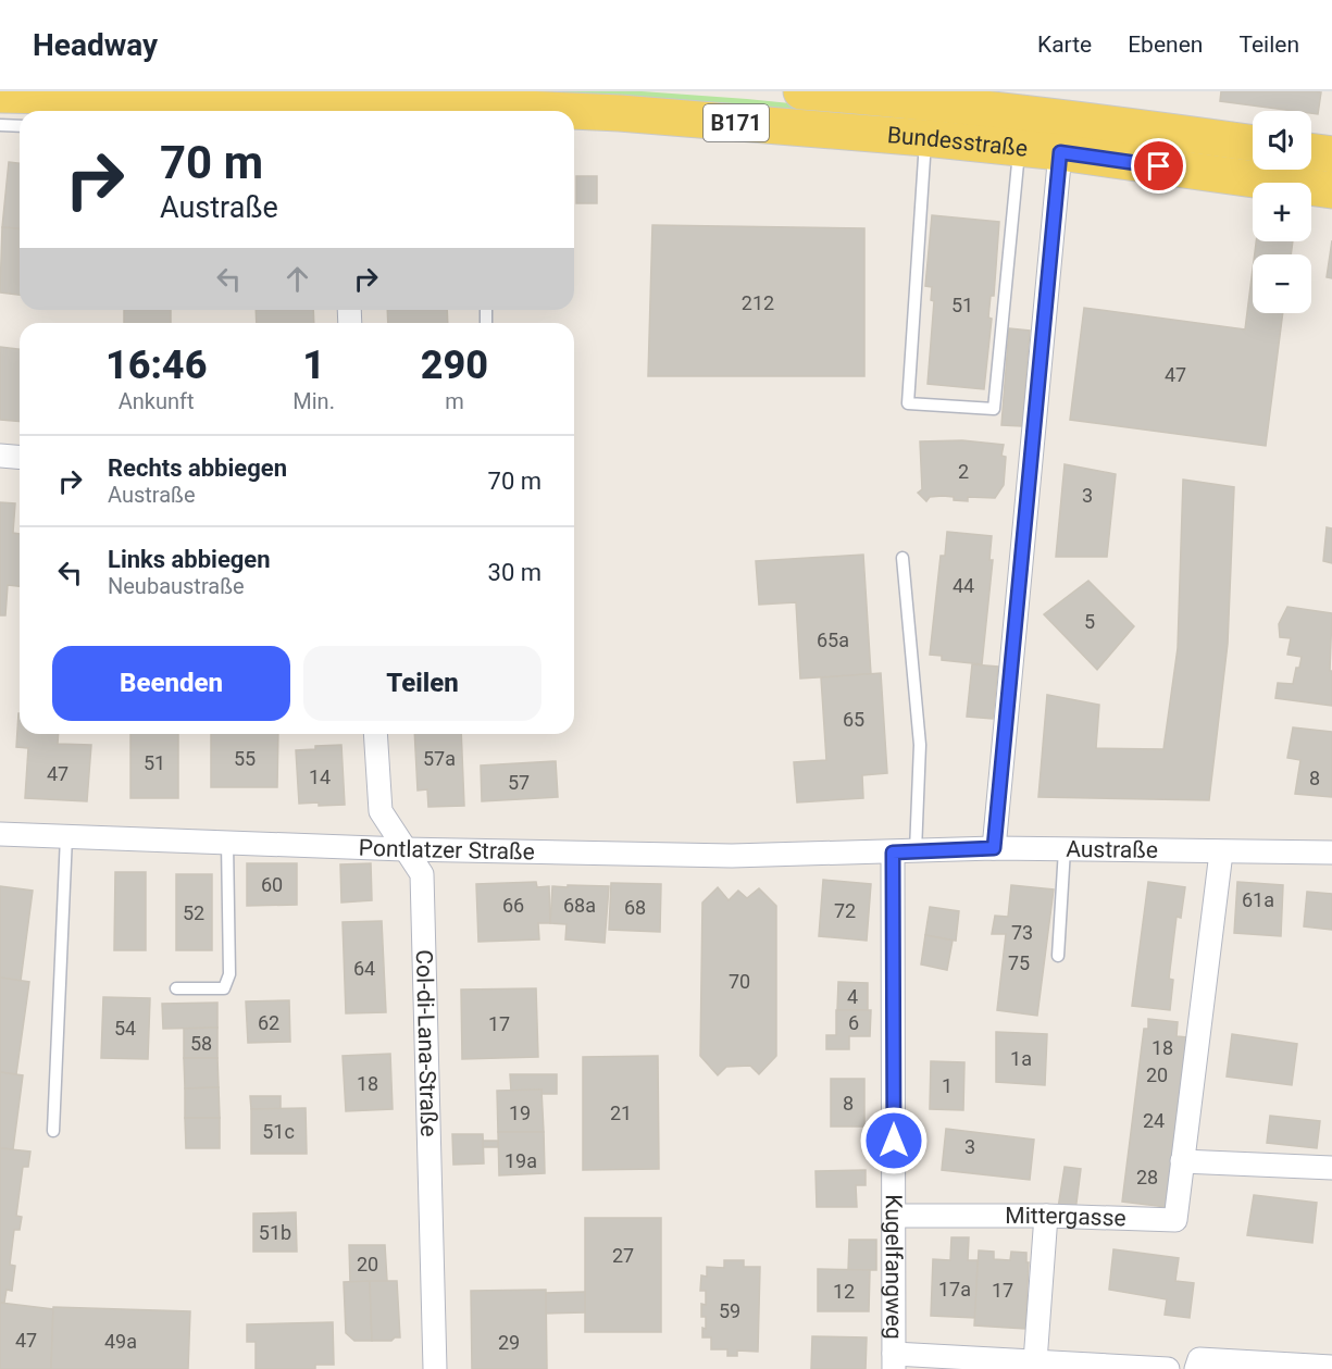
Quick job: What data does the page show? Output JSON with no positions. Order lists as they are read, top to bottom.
{
  "streets": {
    "main road": ["B171", "Bundesstraße"],
    "street": [
      "Pontlatzer Straße",
      "Austraße",
      "Col-di-Lana-Straße",
      "Mittergasse",
      "Kugelfangweg"
    ]
  },
  "crossings": [
    ["B171", "Bundesstraße"],
    ["Pontlatzer Straße", "Austraße"],
    ["Pontlatzer Straße", "Col-di-Lana-Straße"],
    ["Pontlatzer Straße", "Kugelfangweg"],
    ["Austraße", "Mittergasse"],
    ["Austraße", "Kugelfangweg"],
    ["Mittergasse", "Kugelfangweg"]
  ],
  "house_numbers": [
    "212",
    "51",
    "47",
    "2",
    "3",
    "44",
    "5",
    "65a",
    "65",
    "55",
    "57a",
    "51",
    "47",
    "14",
    "8",
    "57",
    "60",
    "61a",
    "66",
    "68a",
    "68",
    "72",
    "52",
    "73",
    "75",
    "64",
    "70",
    "4",
    "62",
    "6",
    "17",
    "54",
    "58",
    "18",
    "1a",
    "20",
    "18",
    "1",
    "8",
    "19",
    "21",
    "24",
    "51c",
    "3",
    "19a",
    "28",
    "51b",
    "27",
    "20",
    "17a",
    "17",
    "12",
    "59",
    "47",
    "49a",
    "29"
  ],
  "page": {
    "header": "Headway",
    "nav": ["Karte", "Ebenen", "Teilen"],
    "map_buttons": ["+", "−"],
    "turn": ["70 m", "Austraße"],
    "eta": [
      "16:46",
      "Ankunft",
      "1",
      "Min.",
      "290",
      "m"
    ],
    "list": [
      {
        "name": "Rechts abbiegen",
        "note": "Austraße",
        "value": "70 m"
      },
      {
        "name": "Links abbiegen",
        "note": "Neubaustraße",
        "value": "30 m"
      }
    ],
    "buttons": ["Beenden", "Teilen"]
  }
}
